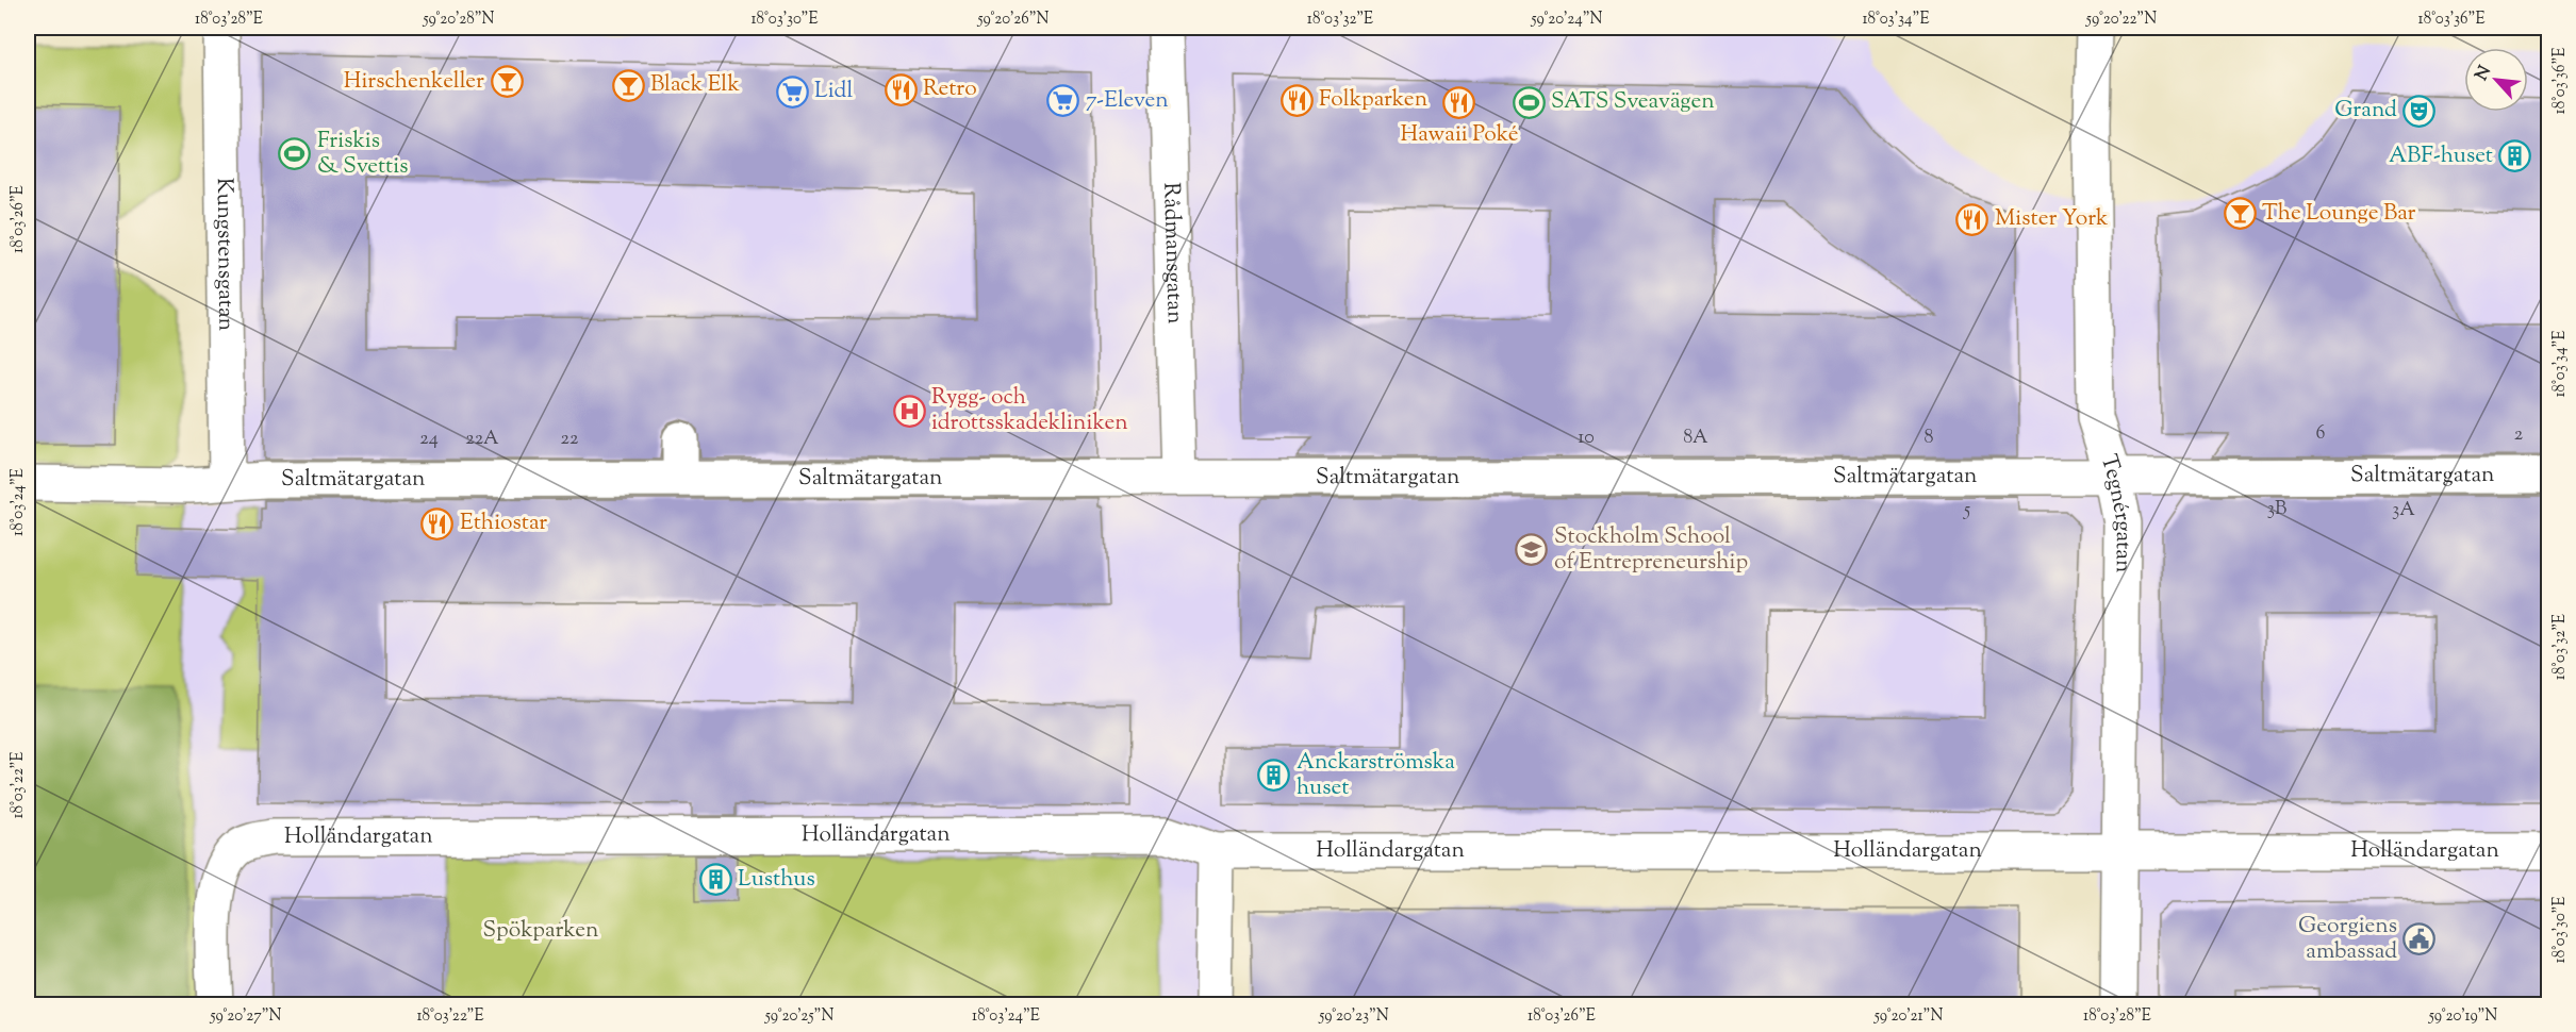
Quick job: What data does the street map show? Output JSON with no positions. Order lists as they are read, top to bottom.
{
  "streets": {
    "street": [
      "Rådmansgatan",
      "Kungstensgatan",
      "Saltmätargatan",
      "Tegnérgatan",
      "Holländargatan"
    ]
  },
  "crossings": [
    ["Rådmansgatan", "Saltmätargatan"],
    ["Kungstensgatan", "Saltmätargatan"],
    ["Saltmätargatan", "Tegnérgatan"],
    ["Tegnérgatan", "Holländargatan"]
  ],
  "parks": ["Spökparken"],
  "places": {
    "bar": ["Hirschenkeller", "Black Elk", "The Lounge Bar"],
    "restaurant": [
      "Retro",
      "Folkparken",
      "Hawaii Poké",
      "Mister York",
      "Ethiostar"
    ],
    "supermarket": ["Lidl", "7-Eleven"],
    "sports": ["SATS Sveavägen", "Friskis & Svettis"],
    "theatre": ["Grand"],
    "building": ["ABF-huset", "Anckarströmska huset", "Lusthus"],
    "hospital": ["Rygg- och idrottsskadekliniken"],
    "school or university": ["Stockholm School of Entrepreneurship"],
    "public building": ["Georgiens ambassad"]
  },
  "house_numbers": [
    "6",
    "2",
    "10",
    "8A",
    "8",
    "24",
    "22A",
    "22",
    "3B",
    "5",
    "3A"
  ],
  "north": "top left",
  "coordinates": [
    "18°03'28\"E",
    "59°20'28\"N",
    "18°03'30\"E",
    "59°20'26\"N",
    "18°03'32\"E",
    "59°20'24\"N",
    "18°03'34\"E",
    "59°20'22\"N",
    "18°03'36\"E",
    "18°03'26\"E",
    "18°03'24\"E",
    "18°03'22\"E",
    "59°20'27\"N",
    "59°20'25\"N",
    "59°20'23\"N",
    "59°20'21\"N",
    "59°20'19\"N"
  ]
}
